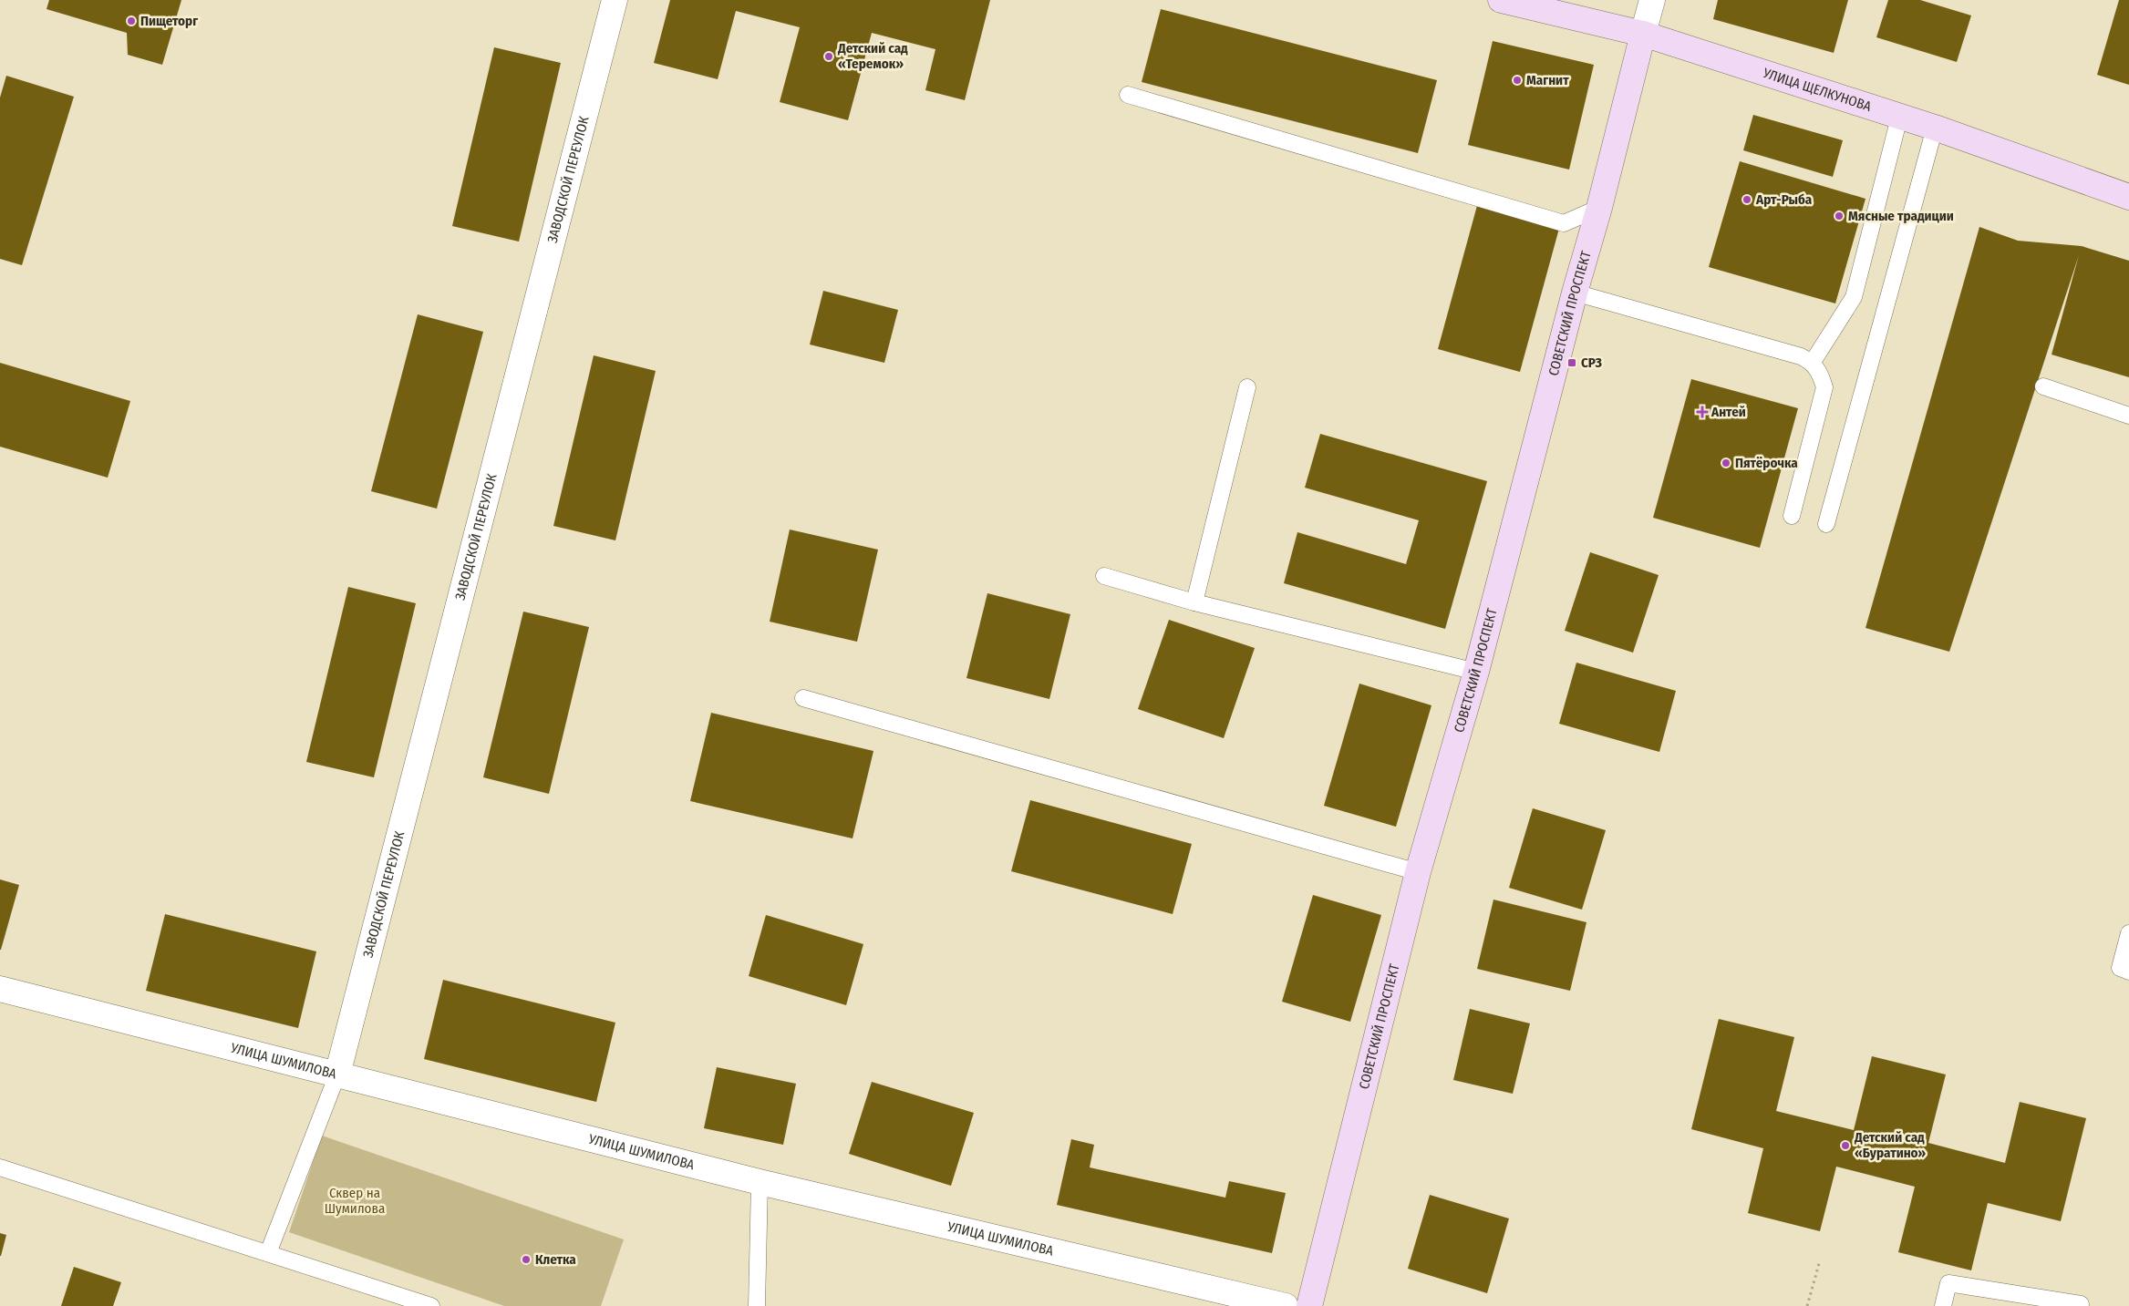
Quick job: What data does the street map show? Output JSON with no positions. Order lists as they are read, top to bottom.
{
  "streets": {
    "main road": ["УЛИЦА ЩЕЛКУНОВА", "СОВЕТСКИЙ ПРОСПЕКТ"],
    "street": ["ЗАВОДСКОЙ ПЕРЕУЛОК", "УЛИЦА ШУМИЛОВА"]
  },
  "crossings": [
    ["УЛИЦА ЩЕЛКУНОВА", "СОВЕТСКИЙ ПРОСПЕКТ"],
    ["ЗАВОДСКОЙ ПЕРЕУЛОК", "УЛИЦА ШУМИЛОВА"]
  ],
  "parks": ["Сквер на Шумилова"],
  "places": {
    "other": [
      "Пищеторг",
      "Детский сад «Теремок»",
      "Магнит",
      "Арт-Рыба",
      "Мясные традиции",
      "Пятёрочка",
      "Детский сад «Буратино»",
      "Клетка"
    ],
    "transit": ["СРЗ"],
    "health": ["Антей"]
  }
}
